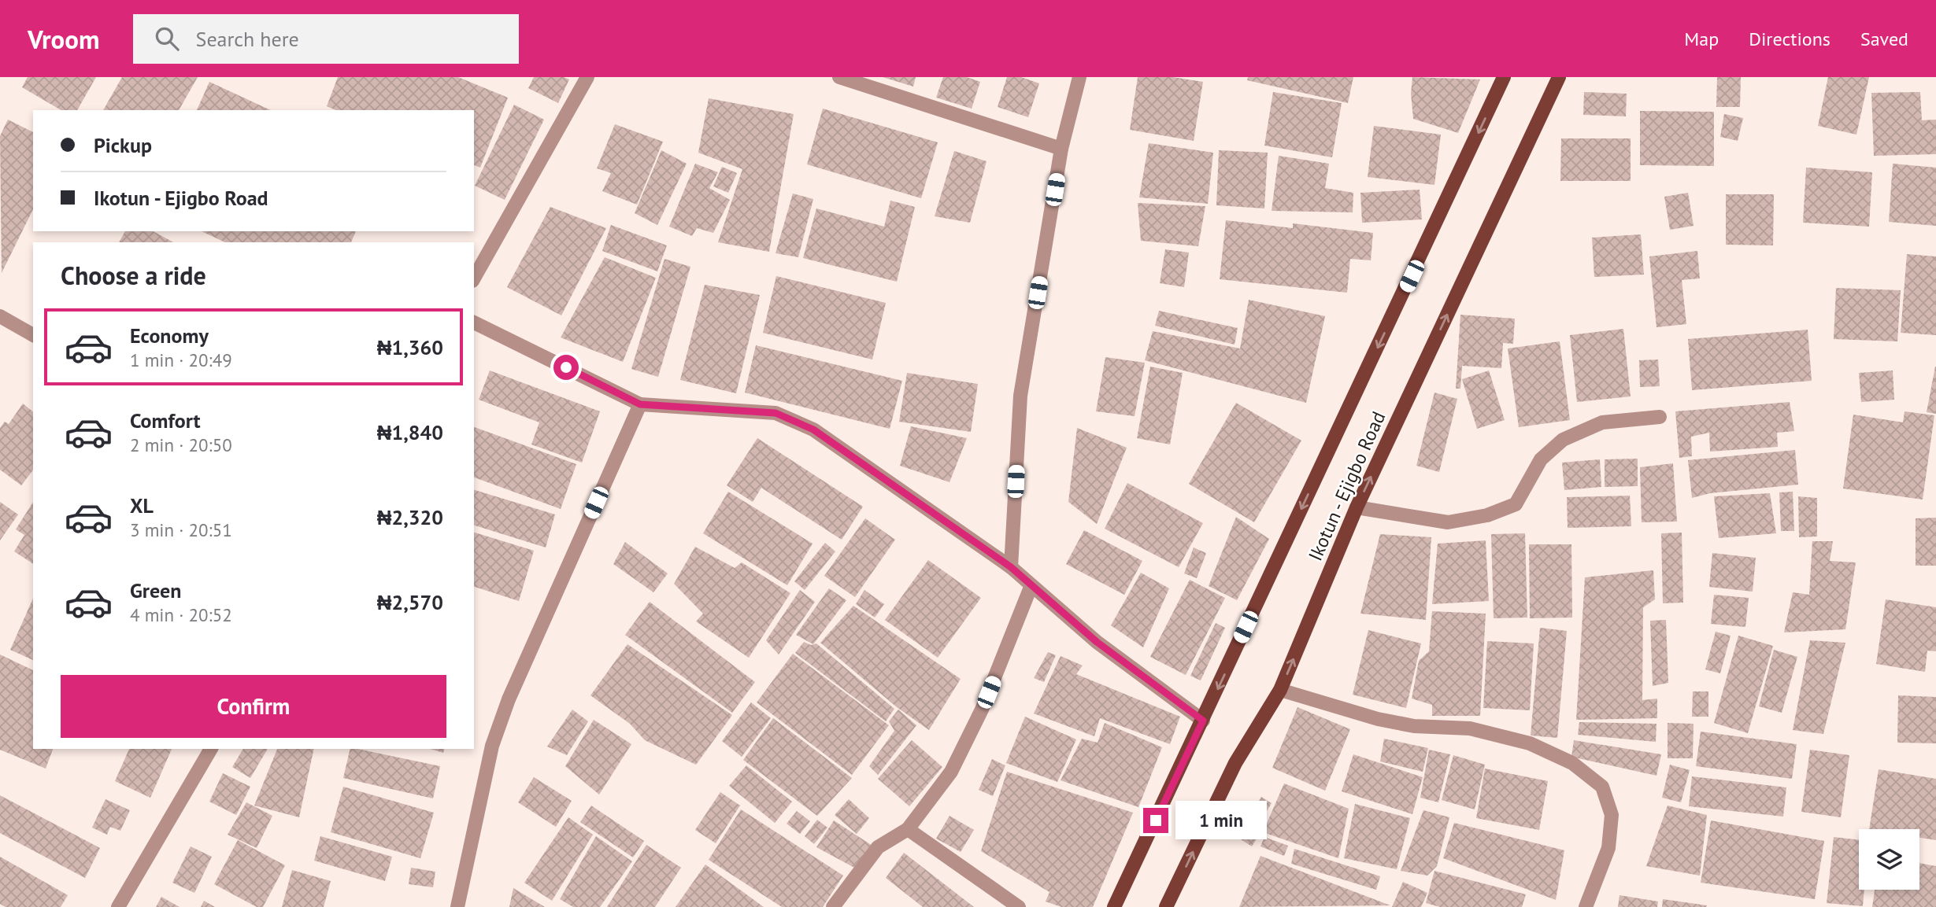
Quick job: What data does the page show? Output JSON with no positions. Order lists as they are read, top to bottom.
{
  "streets": {
    "main road": ["Ikotun - Ejigbo Road"]
  },
  "page": {
    "header": "Vroom",
    "search": "Search here",
    "nav": ["Map", "Directions", "Saved"],
    "banner": ["Pickup", "Ikotun - Ejigbo Road"],
    "heading": "Choose a ride",
    "list": [
      {
        "name": "Economy",
        "note": "1 min · 20:49",
        "value": "₦1,360"
      },
      {
        "name": "Comfort",
        "note": "2 min · 20:50",
        "value": "₦1,840"
      },
      {
        "name": "XL",
        "note": "3 min · 20:51",
        "value": "₦2,320"
      },
      {
        "name": "Green",
        "note": "4 min · 20:52",
        "value": "₦2,570"
      }
    ],
    "buttons": "Confirm",
    "bubble": "1 min"
  }
}
